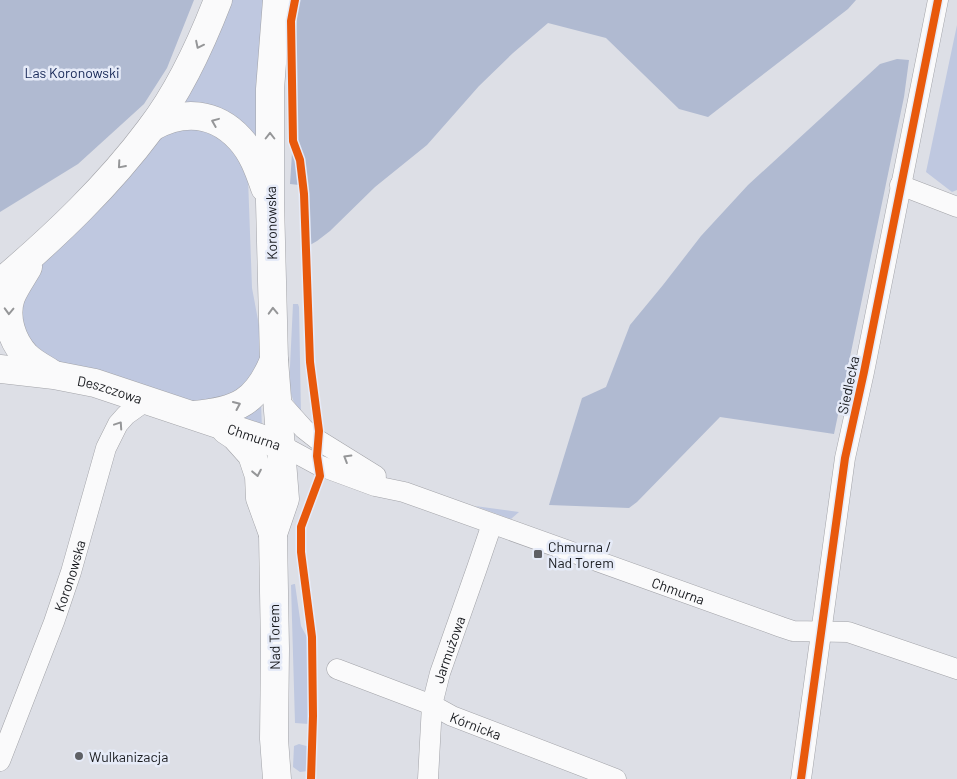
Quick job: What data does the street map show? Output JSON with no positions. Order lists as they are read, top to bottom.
{
  "streets": {
    "main road": [
      "Koronowska",
      "Deszczowa",
      "Chmurna",
      "Nad Torem"
    ],
    "street": ["Siedlecka", "Jarmużowa", "Kórnicka"]
  },
  "crossings": [
    ["Koronowska", "Deszczowa"],
    ["Koronowska", "Chmurna"],
    ["Koronowska", "Nad Torem"],
    ["Siedlecka", "Chmurna"],
    ["Deszczowa", "Chmurna"],
    ["Deszczowa", "Nad Torem"],
    ["Chmurna", "Nad Torem"],
    ["Chmurna", "Jarmużowa"],
    ["Jarmużowa", "Kórnicka"]
  ],
  "one_way": ["Koronowska"],
  "parks": ["Las Koronowski"],
  "places": {
    "transit": ["Chmurna / Nad Torem"],
    "other": ["Wulkanizacja"]
  }
}
